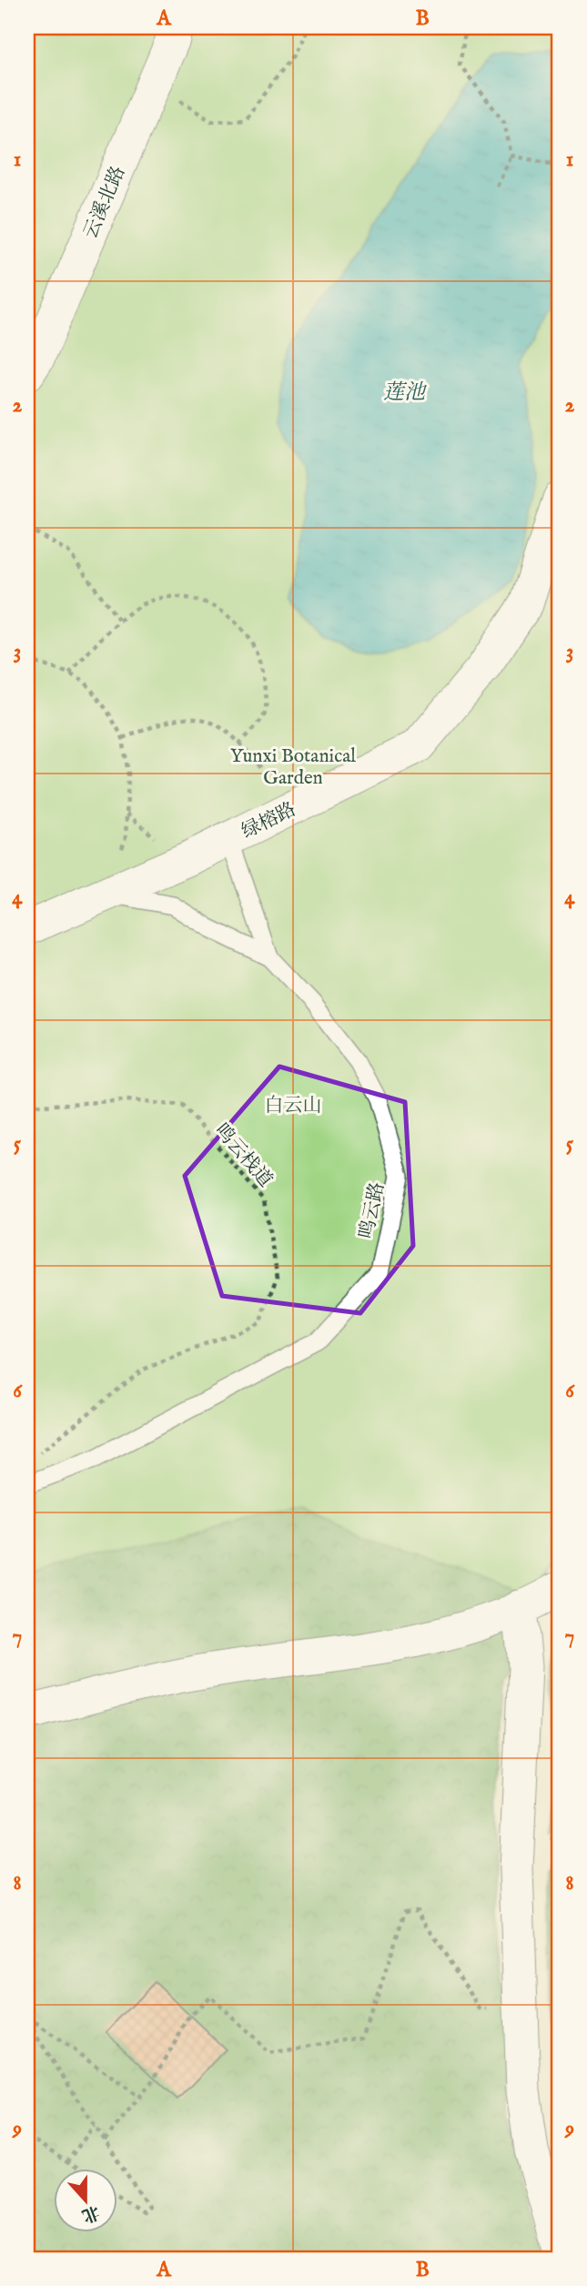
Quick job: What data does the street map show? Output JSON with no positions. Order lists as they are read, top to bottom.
{
  "streets": {
    "street": ["云溪北路", "绿榕路"],
    "lane": ["鸣云路"],
    "path": ["鸣云栈道"]
  },
  "crossings": [
    ["绿榕路", "鸣云路"]
  ],
  "water": ["莲池"],
  "parks": ["Yunxi Botanical Garden", "白云山"],
  "north": "bottom",
  "grid": {
    "columns": ["A", "B"],
    "rows": [
      "1",
      "2",
      "3",
      "4",
      "5",
      "6",
      "7",
      "8",
      "9"
    ]
  }
}
